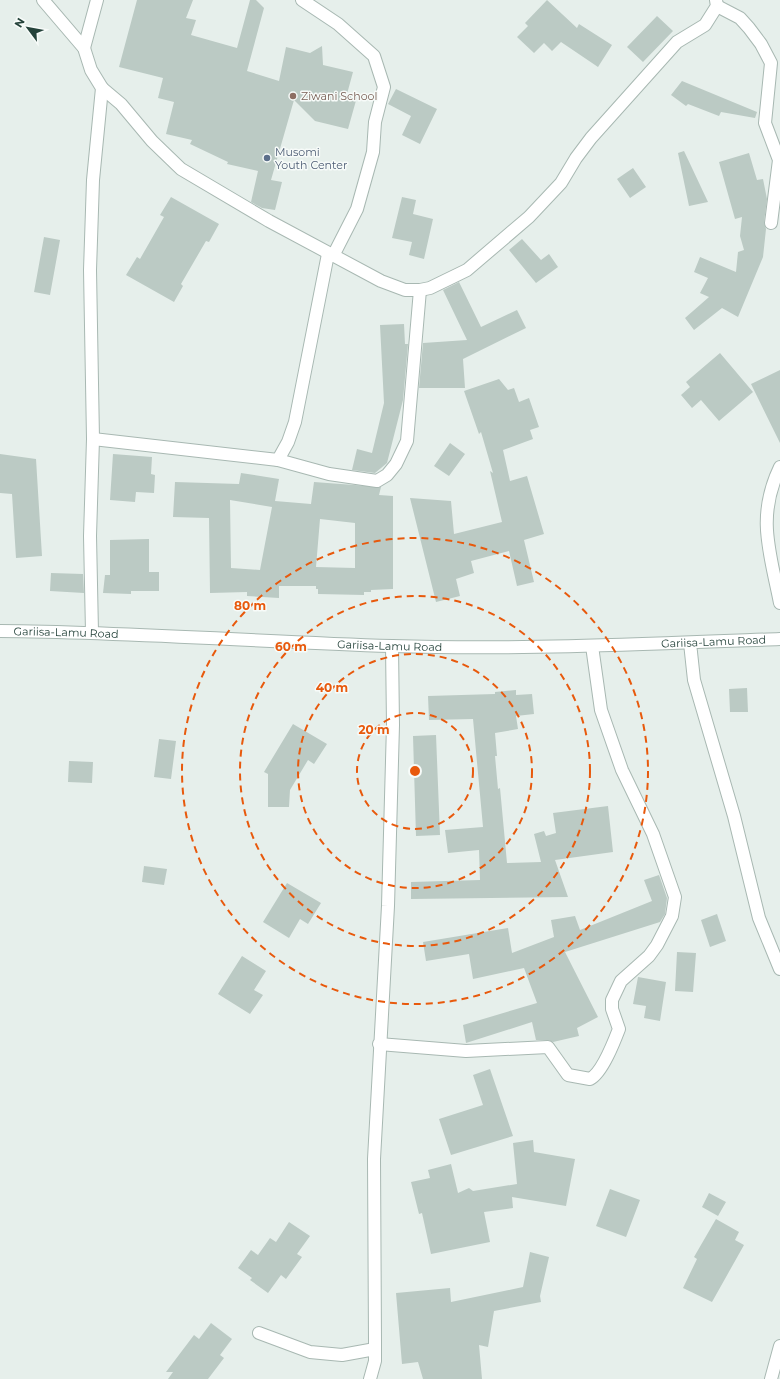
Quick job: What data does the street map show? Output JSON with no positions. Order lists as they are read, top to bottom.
{
  "streets": {
    "street": ["Gariisa-Lamu Road"]
  },
  "places": ["Ziwani School", "Musomi Youth Center"],
  "north": "top left",
  "rings": [
    "80 m",
    "60 m",
    "40 m",
    "20 m"
  ]
}
